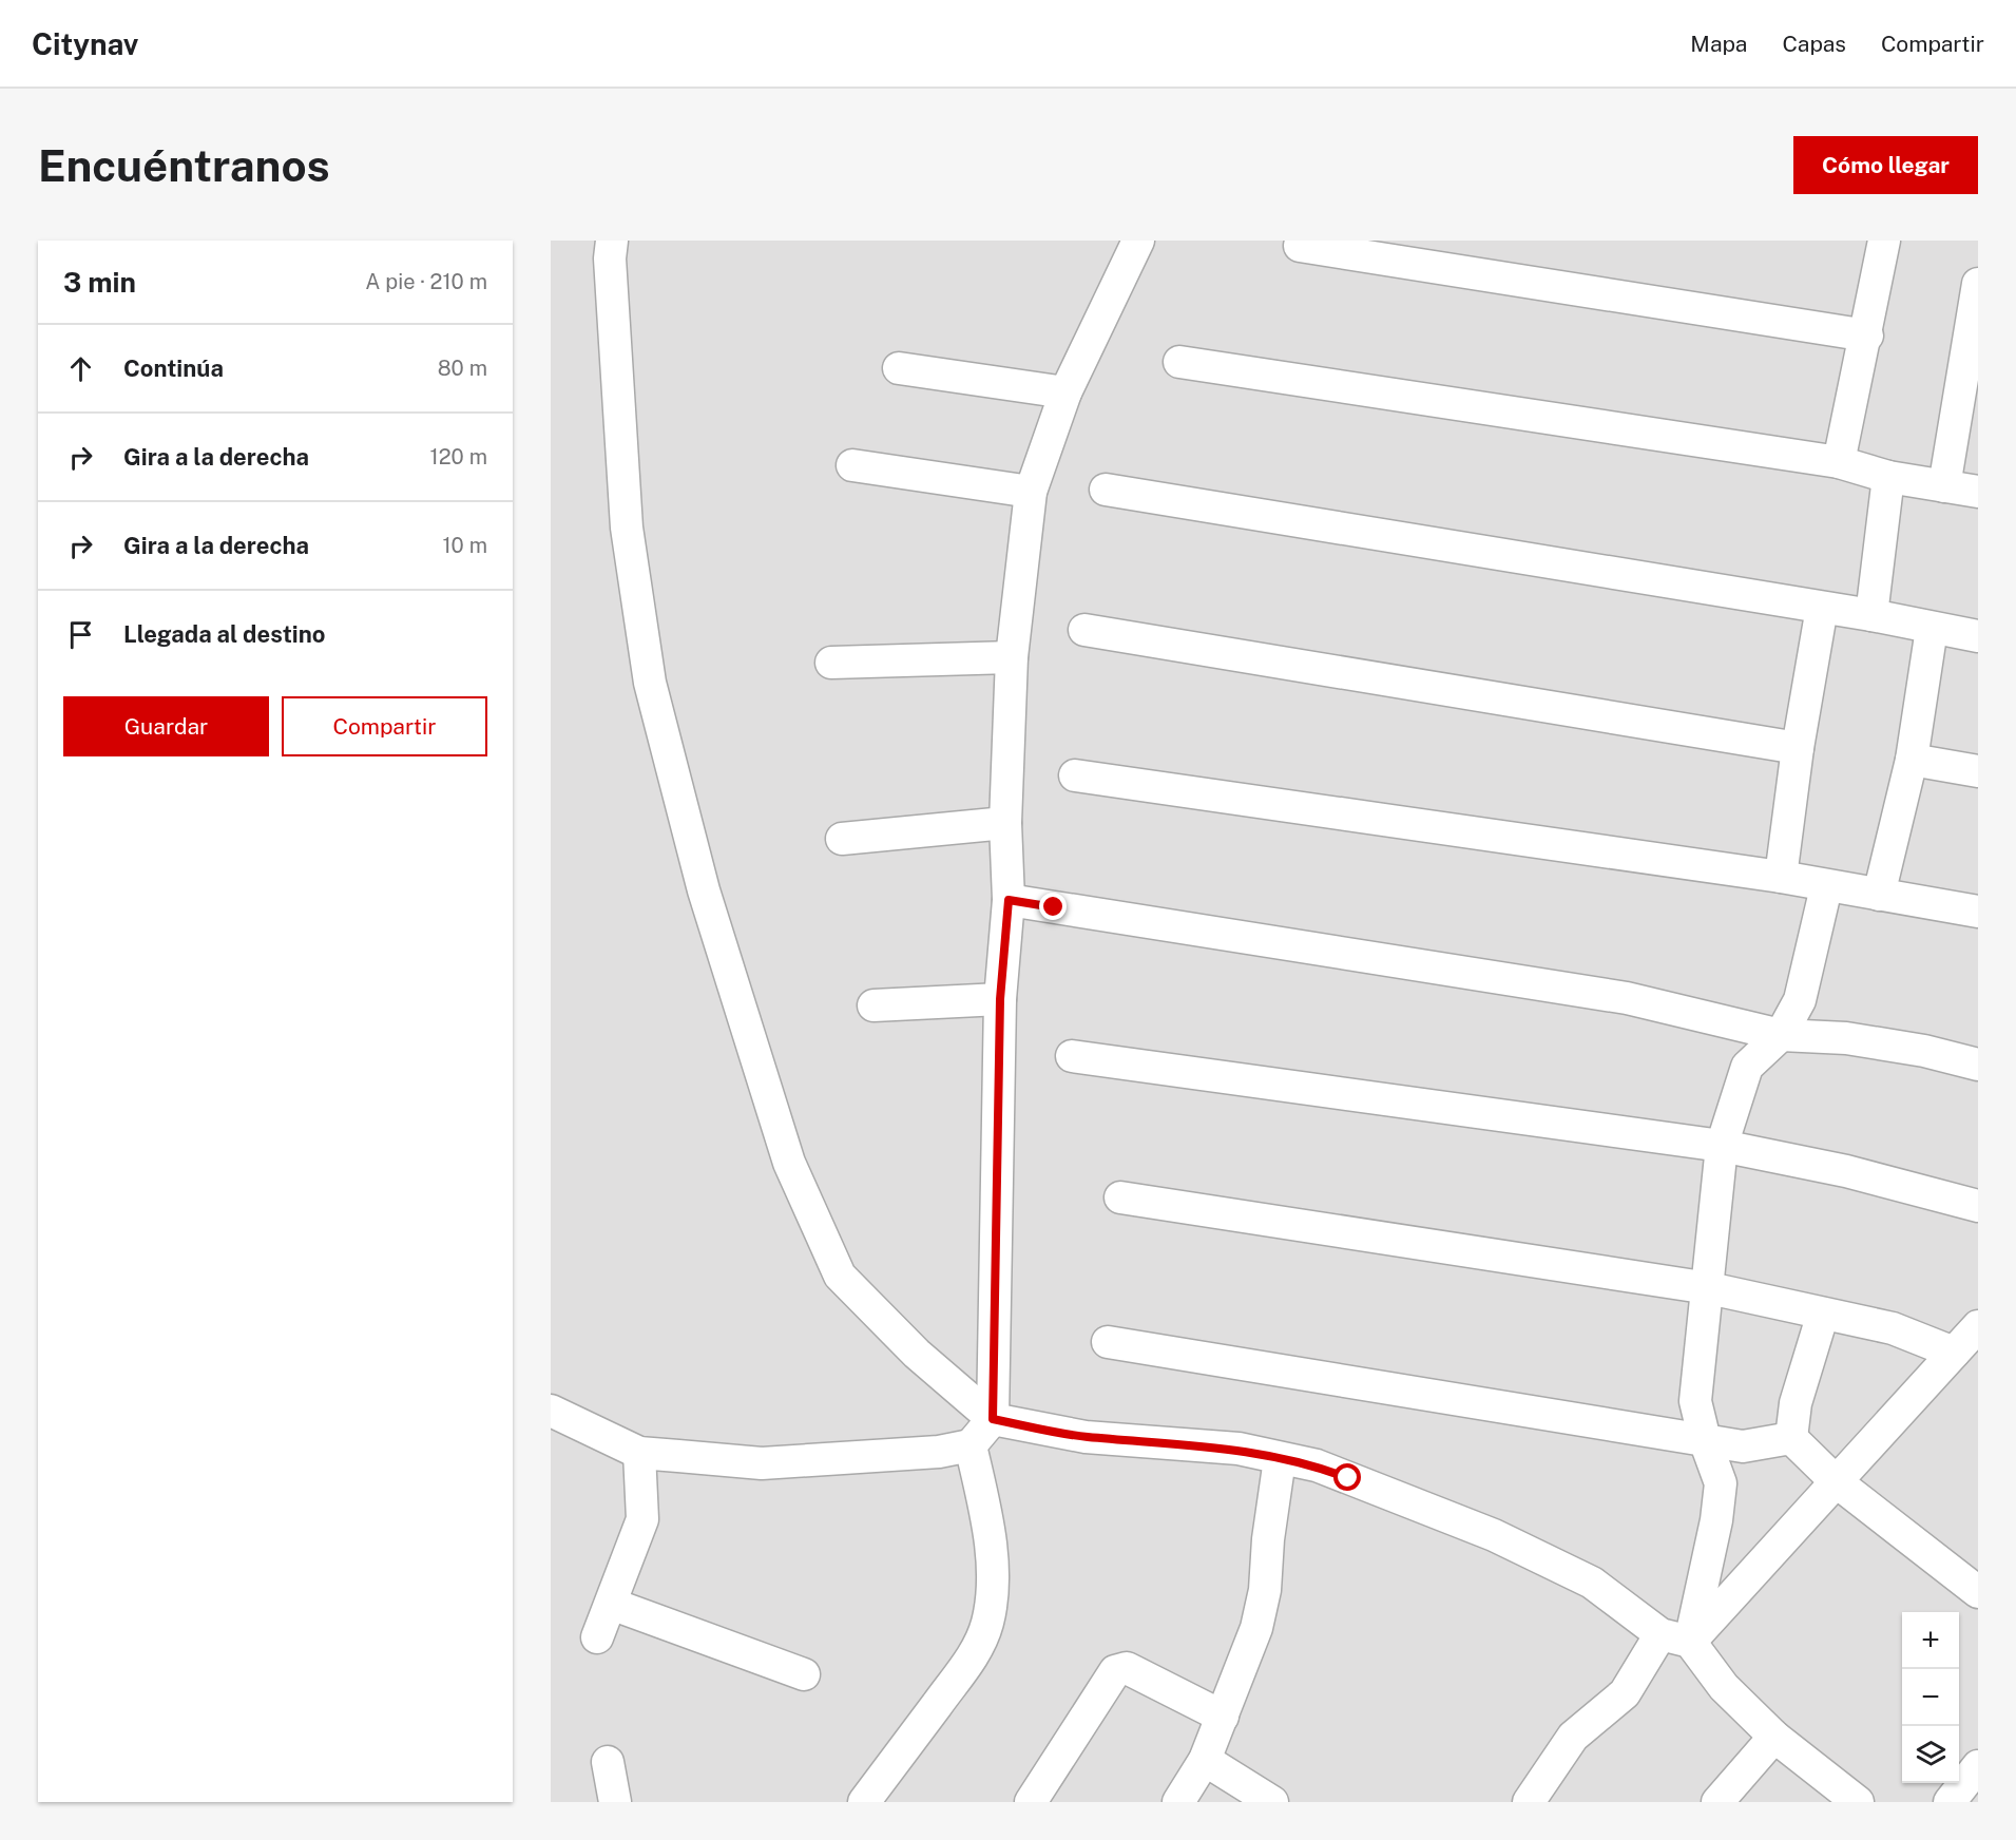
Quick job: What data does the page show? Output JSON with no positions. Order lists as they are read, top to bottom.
{
  "page": {
    "header": "Citynav",
    "nav": ["Mapa", "Capas", "Compartir"],
    "buttons": [
      "Cómo llegar",
      ["Guardar", "Compartir"]
    ],
    "title": "Encuéntranos",
    "heading": ["3 min", "A pie · 210 m"],
    "list": [
      ["Continúa", "80 m"],
      ["Gira a la derecha", "120 m"],
      ["Gira a la derecha", "10 m"],
      "Llegada al destino"
    ],
    "map_buttons": ["+", "−"]
  }
}
